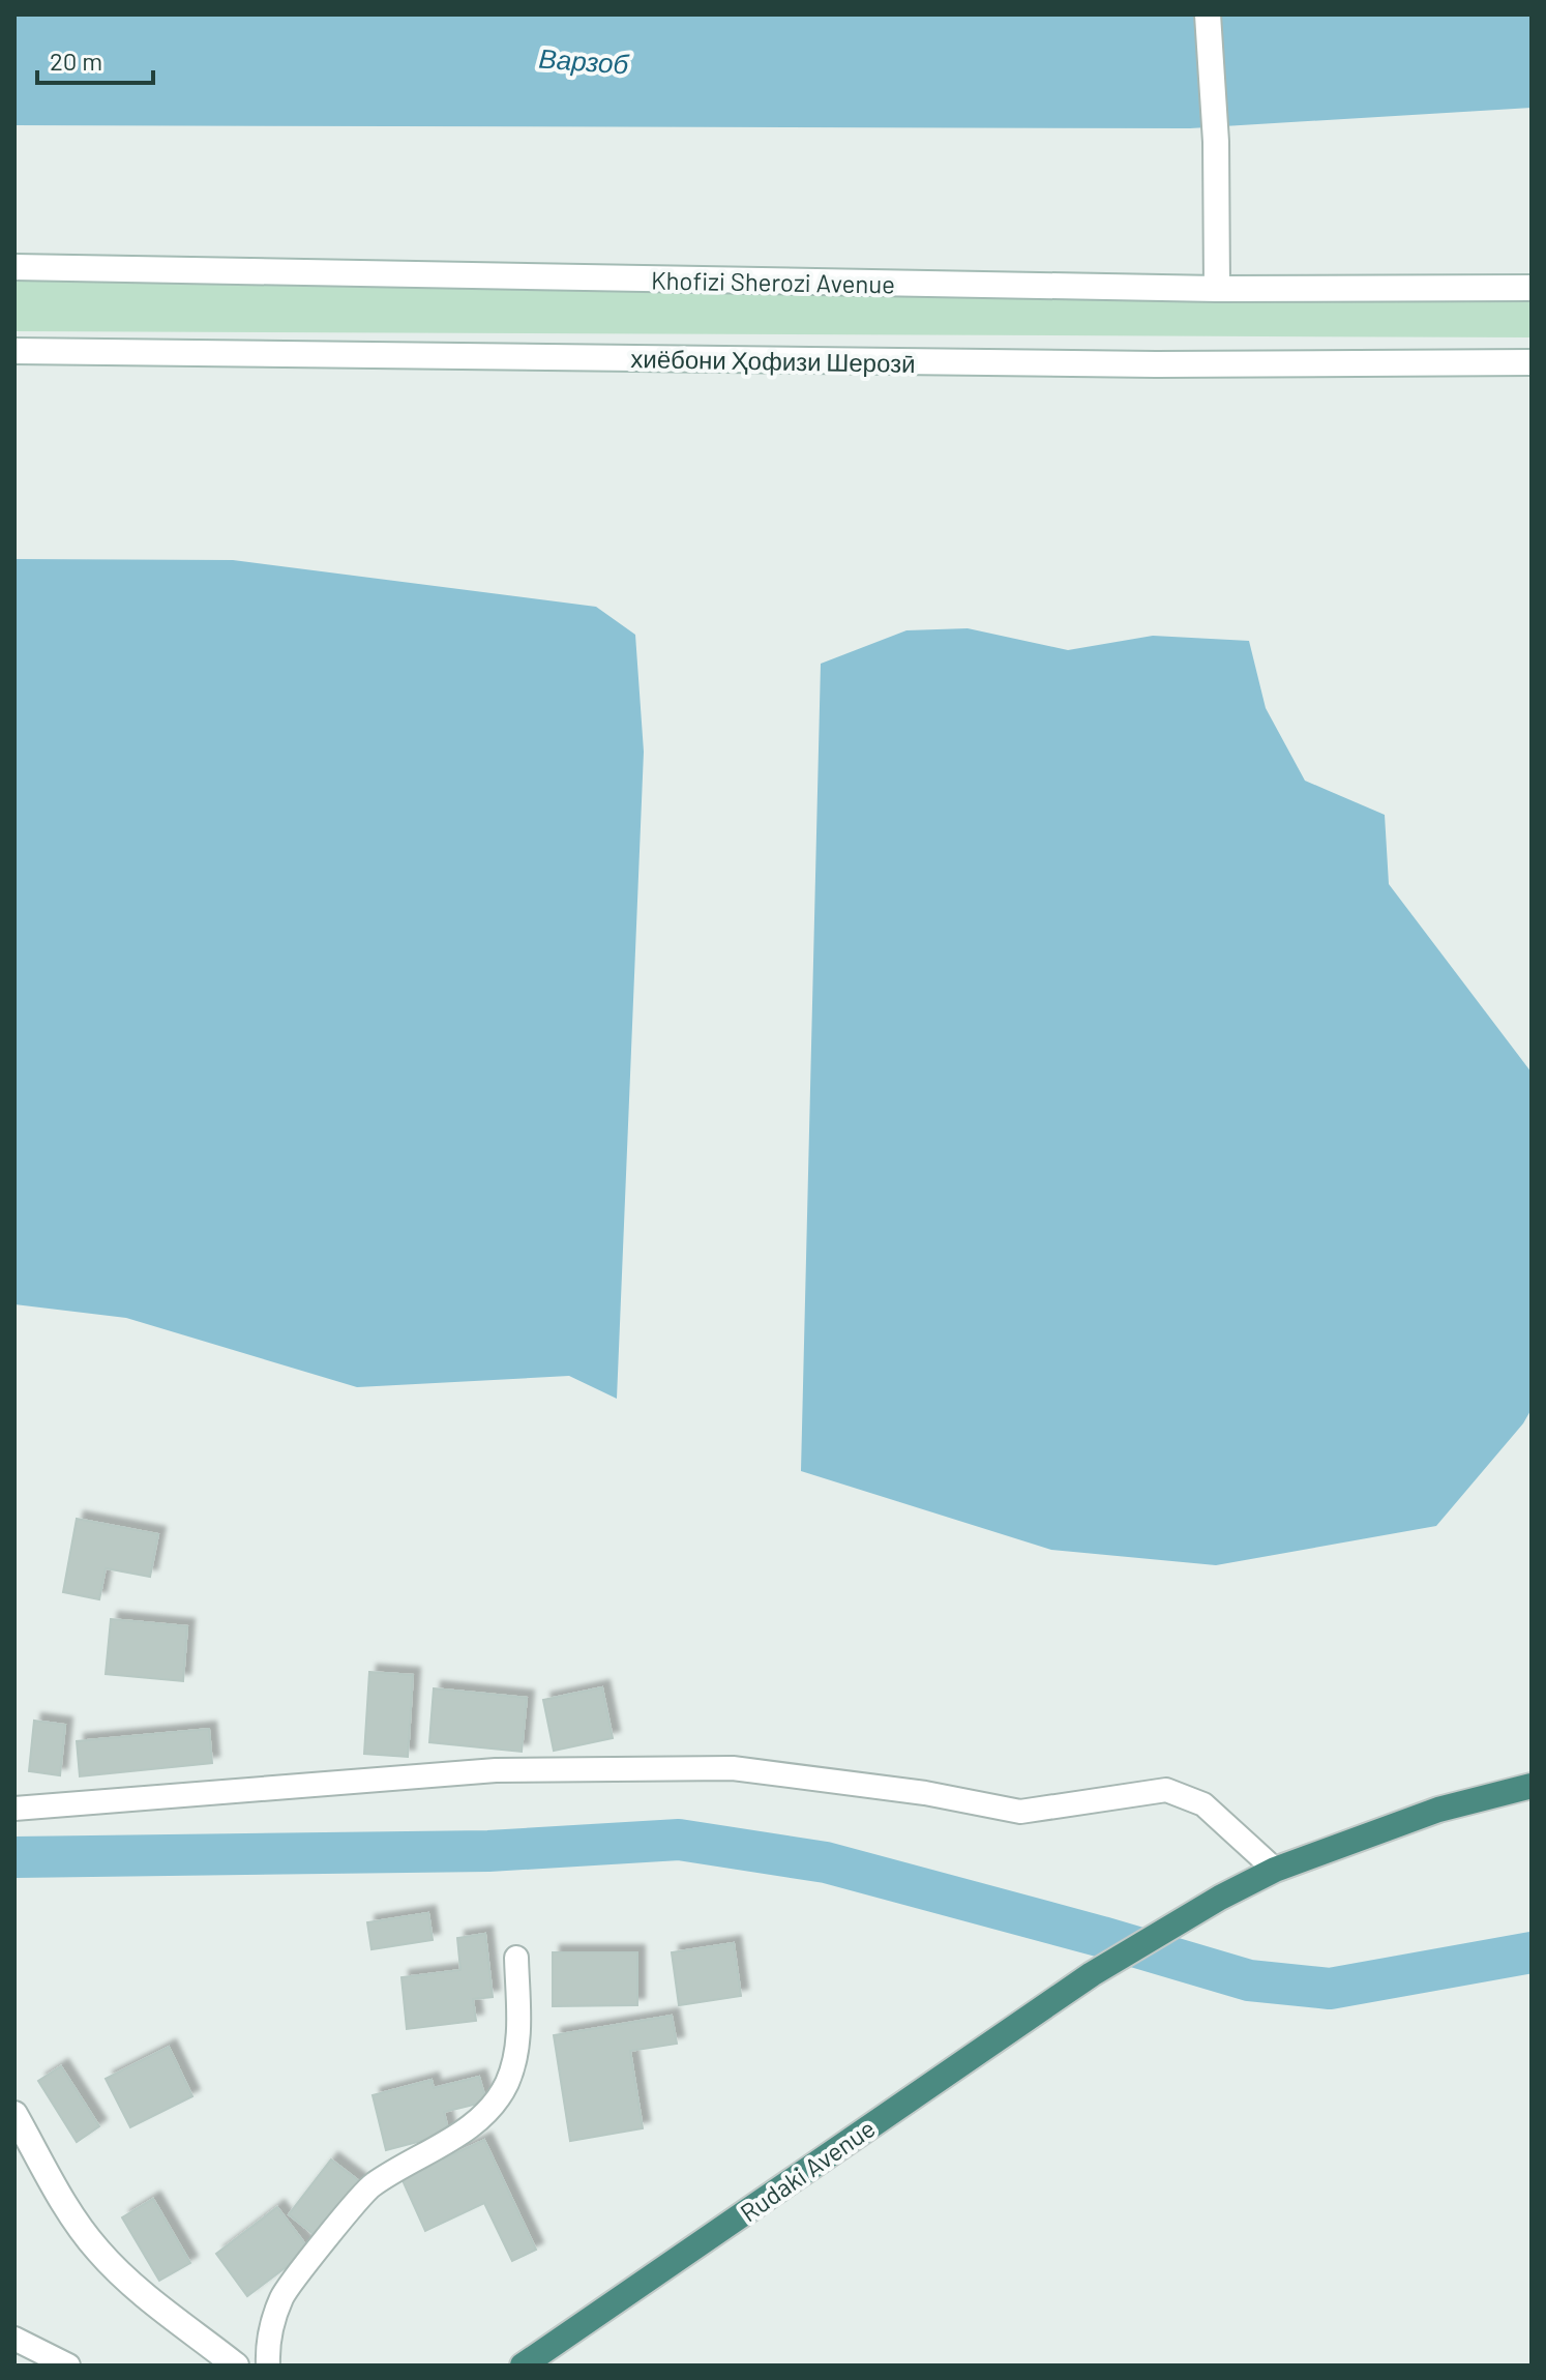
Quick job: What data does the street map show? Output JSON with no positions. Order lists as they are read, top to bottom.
{
  "streets": {
    "highway": ["Rudaki Avenue"],
    "main road": ["Khofizi Sherozi Avenue", "хиёбони Ҳофизи Шерозӣ"]
  },
  "water": ["Варзоб"],
  "scale_bar": "20 m"
}
